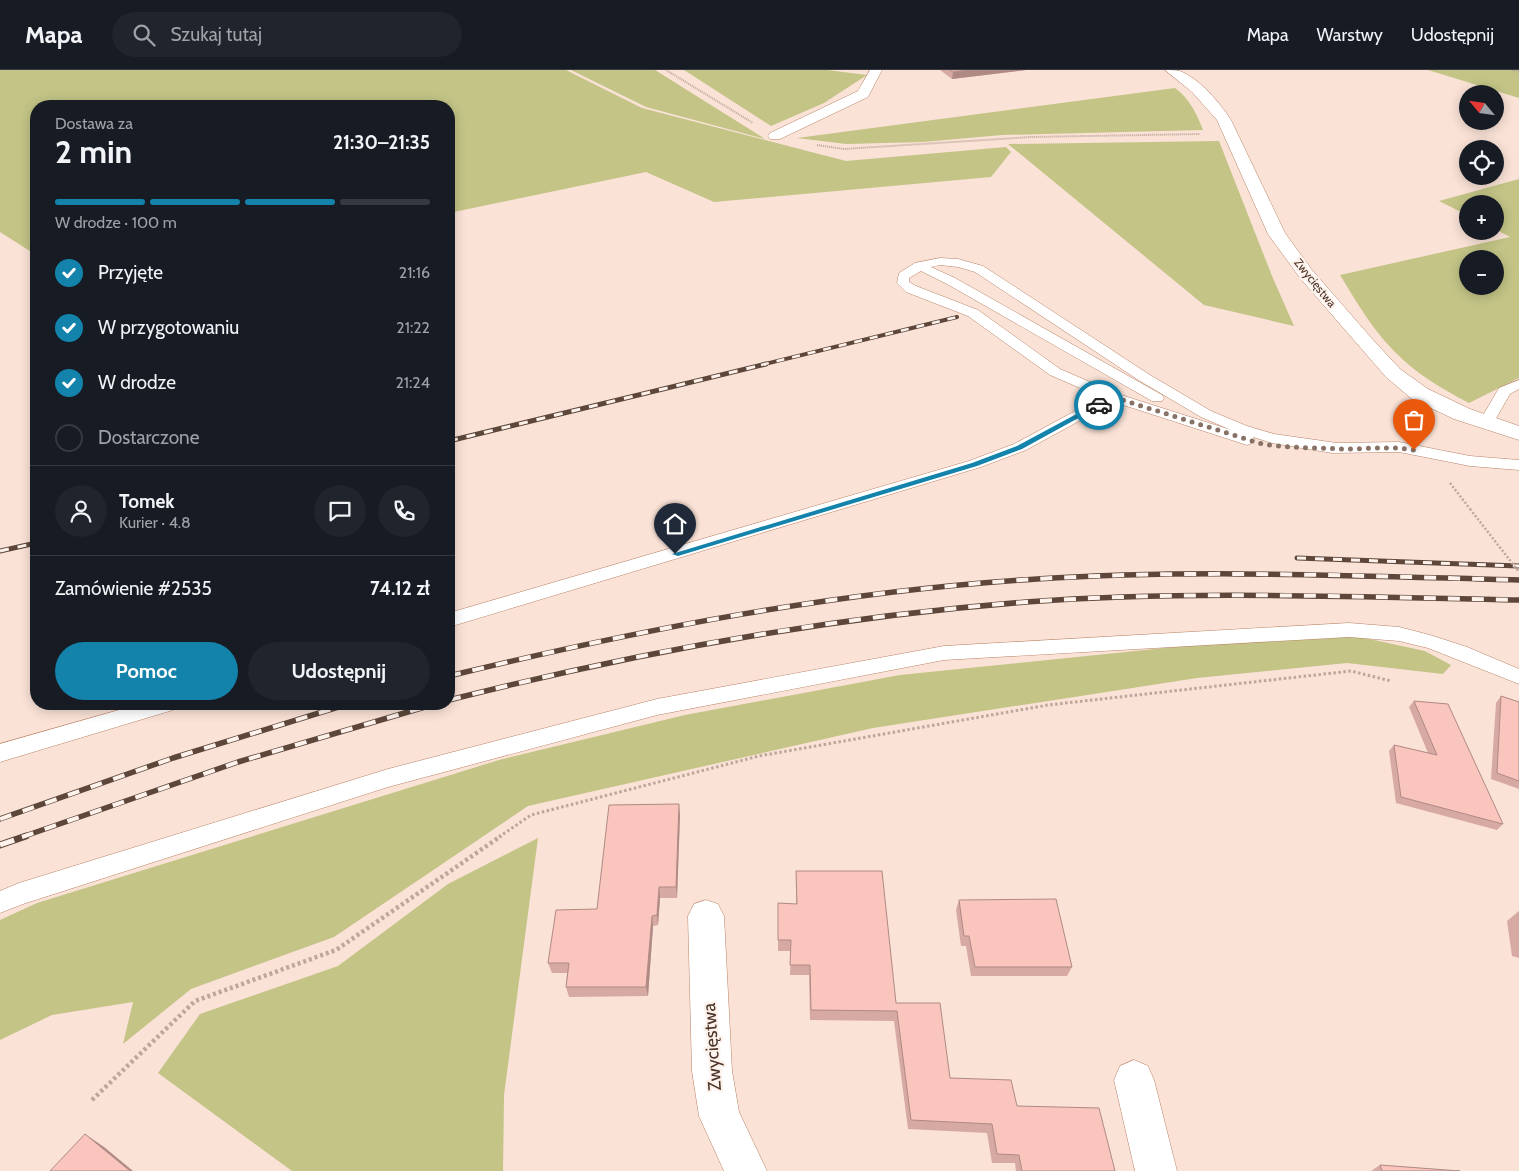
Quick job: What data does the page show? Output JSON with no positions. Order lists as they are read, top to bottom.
{
  "streets": {
    "street": ["Zwycięstwa"]
  },
  "north": "top left",
  "page": {
    "header": "Mapa",
    "search": "Szukaj tutaj",
    "nav": ["Mapa", "Warstwy", "Udostępnij"],
    "map_buttons": ["+", "−"],
    "heading": ["2 min", "Dostawa za", "21:30–21:35"],
    "panel": [
      "Tomek",
      "Kurier · 4.8",
      "Zamówienie #2535",
      "74.12 zł"
    ],
    "bar": "W drodze · 100 m",
    "list": [
      ["Przyjęte", "21:16"],
      ["W przygotowaniu", "21:22"],
      ["W drodze", "21:24"],
      "Dostarczone"
    ],
    "buttons": ["Pomoc", "Udostępnij"]
  }
}
